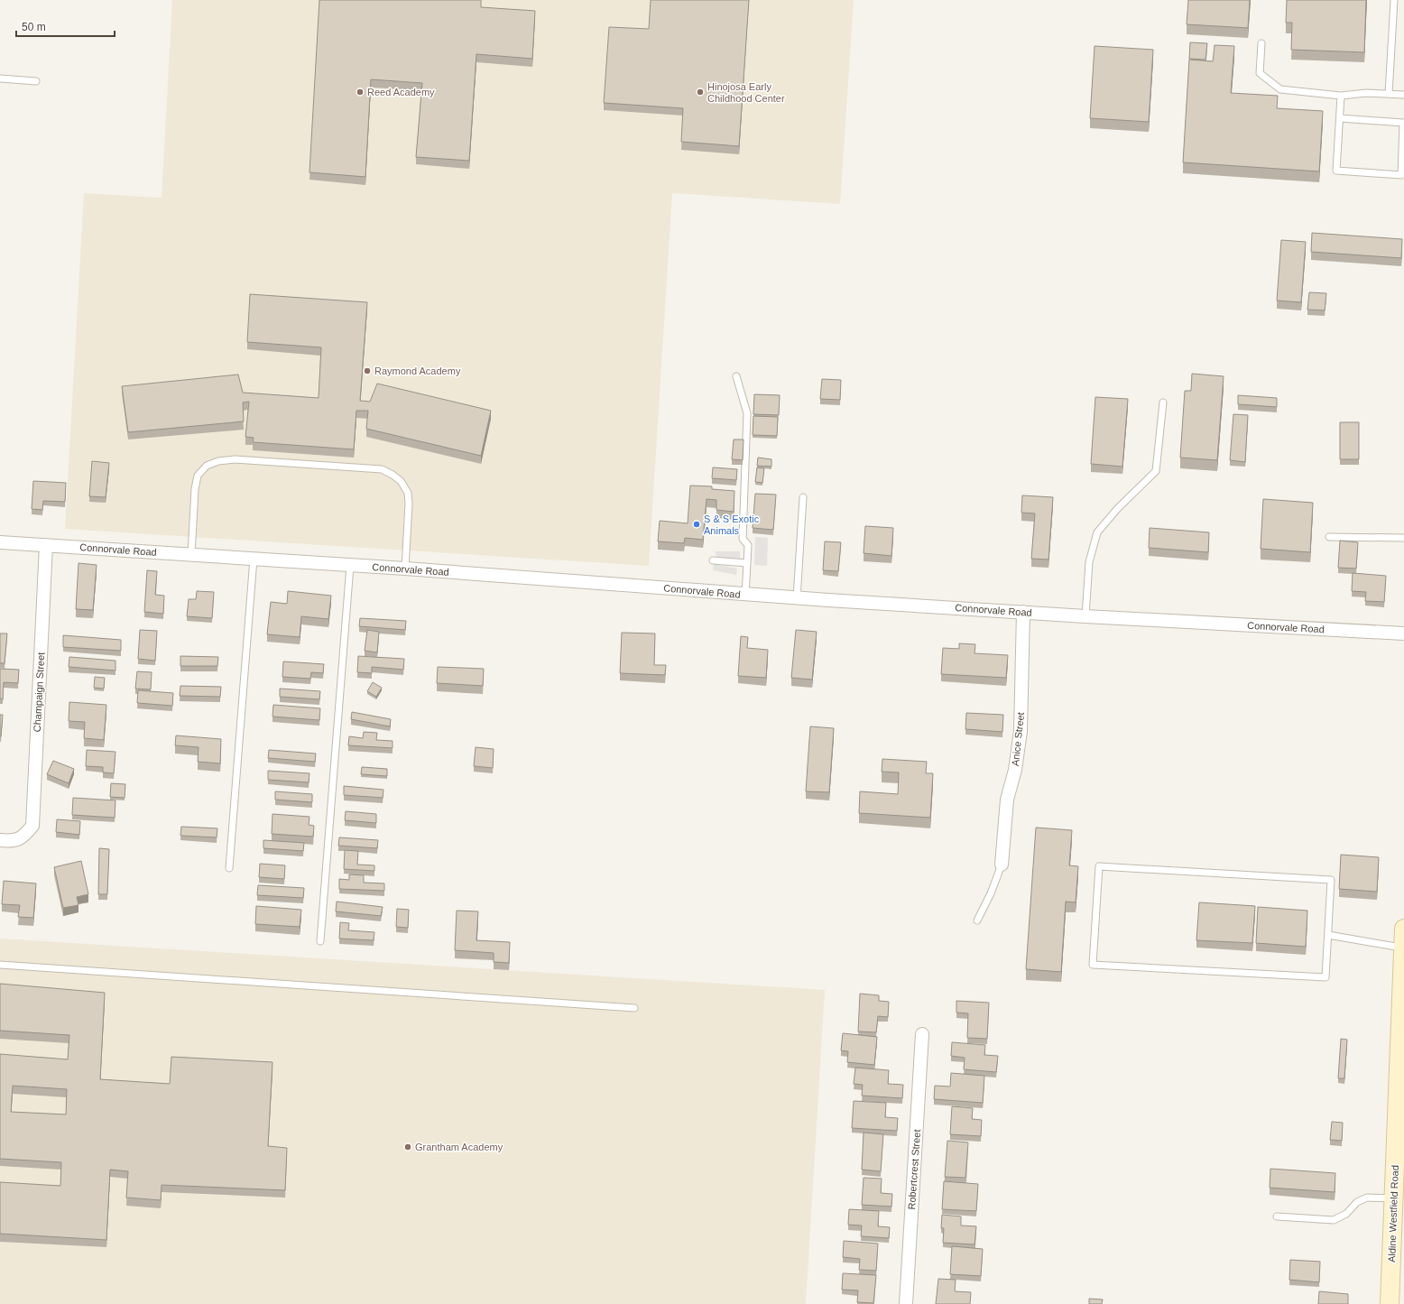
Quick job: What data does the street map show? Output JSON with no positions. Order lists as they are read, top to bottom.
{
  "streets": {
    "main road": ["Aldine Westfield Road"],
    "street": [
      "Connorvale Road",
      "Champaign Street",
      "Anice Street",
      "Robertcrest Street"
    ]
  },
  "crossings": [
    ["Connorvale Road", "Champaign Street"],
    ["Connorvale Road", "Anice Street"]
  ],
  "places": [
    "Reed Academy",
    "Hinojosa Early Childhood Center",
    "Raymond Academy",
    "S & S Exotic Animals",
    "Grantham Academy"
  ],
  "scale_bar": "50 m"
}
